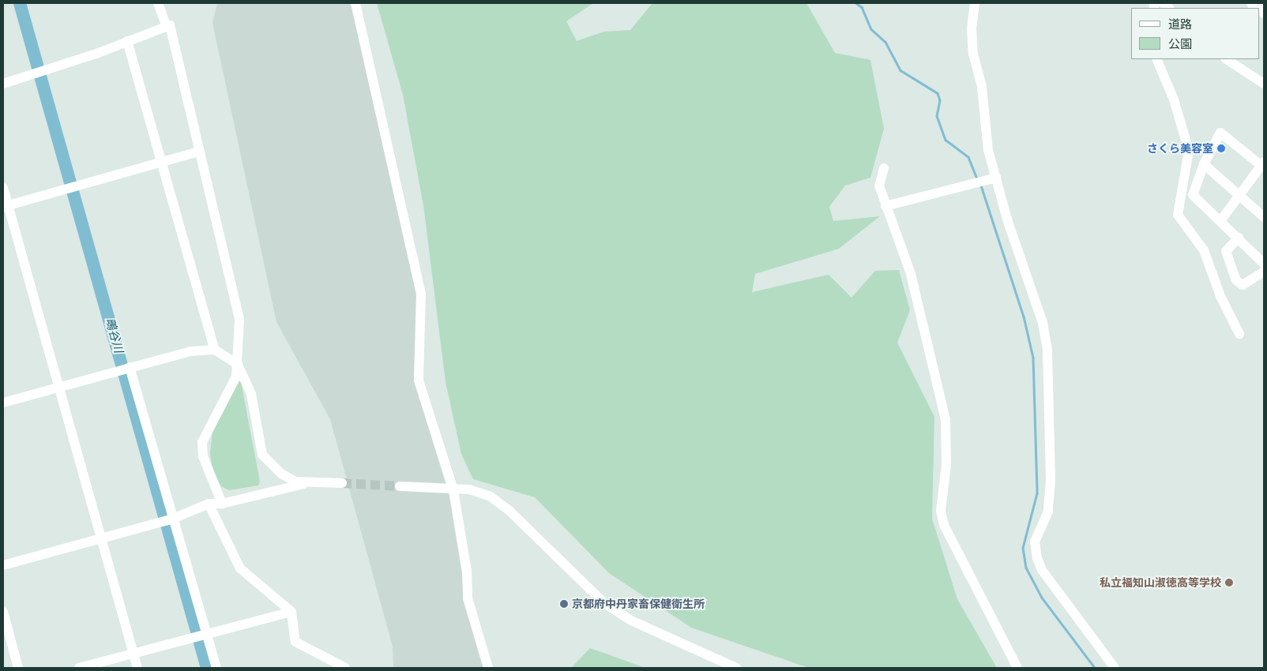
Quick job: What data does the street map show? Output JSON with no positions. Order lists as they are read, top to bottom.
{
  "water": ["鴫谷川"],
  "places": ["さくら美容室", "私立福知山淑徳高等学校", "京都府中丹家畜保健衛生所"],
  "legend": ["道路", "公園"]
}
